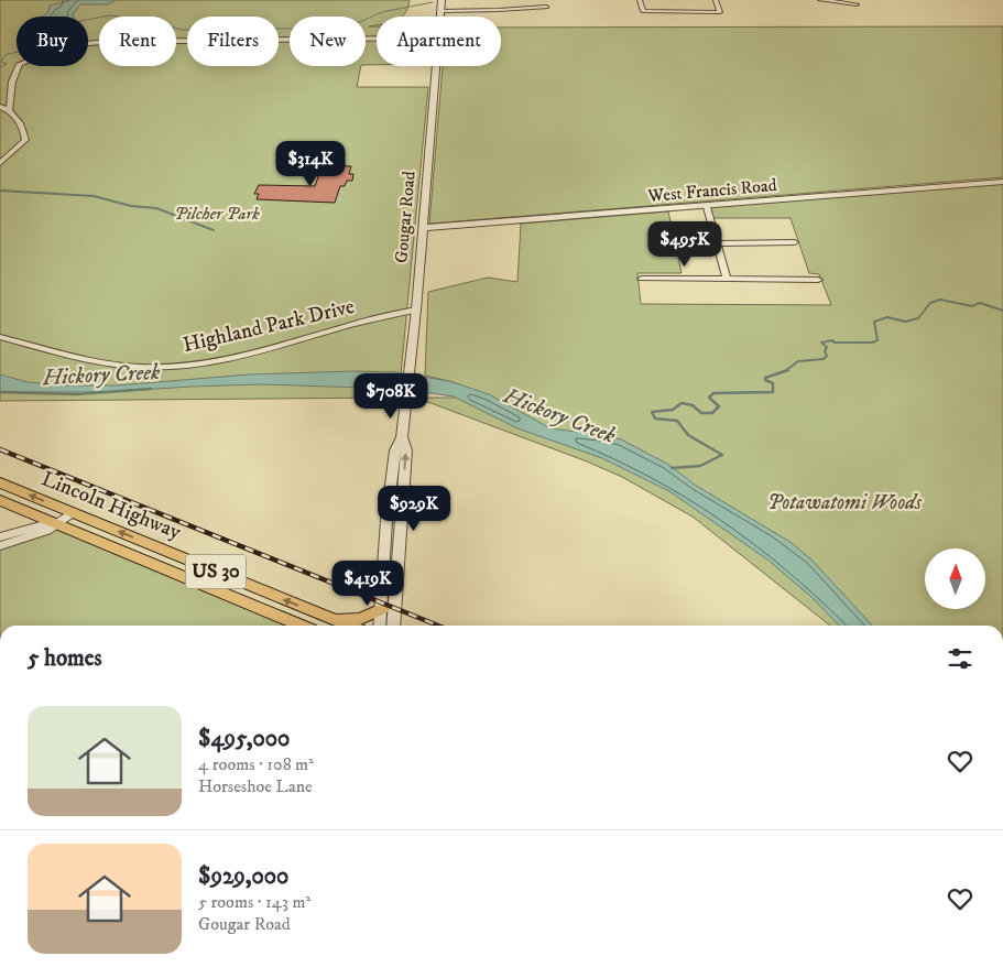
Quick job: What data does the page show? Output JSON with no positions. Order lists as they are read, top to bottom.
{
  "streets": {
    "main road": ["Lincoln Highway", "US 30"],
    "street": ["West Francis Road", "Gougar Road", "Highland Park Drive"]
  },
  "crossings": [
    ["West Francis Road", "Gougar Road"],
    ["Gougar Road", "Highland Park Drive"]
  ],
  "water": ["Hickory Creek"],
  "parks": ["Pilcher Park", "Potawatomi Woods"],
  "north": "top",
  "page": {
    "chip": [
      "Buy",
      "Rent",
      "Filters",
      "New",
      "Apartment"
    ],
    "price": [
      "$314K",
      "$495K",
      "$708K",
      "$929K",
      "$419K"
    ],
    "heading": "5 homes",
    "list": [
      {
        "name": "$495,000",
        "note": "4 rooms · 108 m² · Horseshoe Lane"
      },
      {
        "name": "$929,000",
        "note": "5 rooms · 143 m² · Gougar Road"
      }
    ]
  }
}
